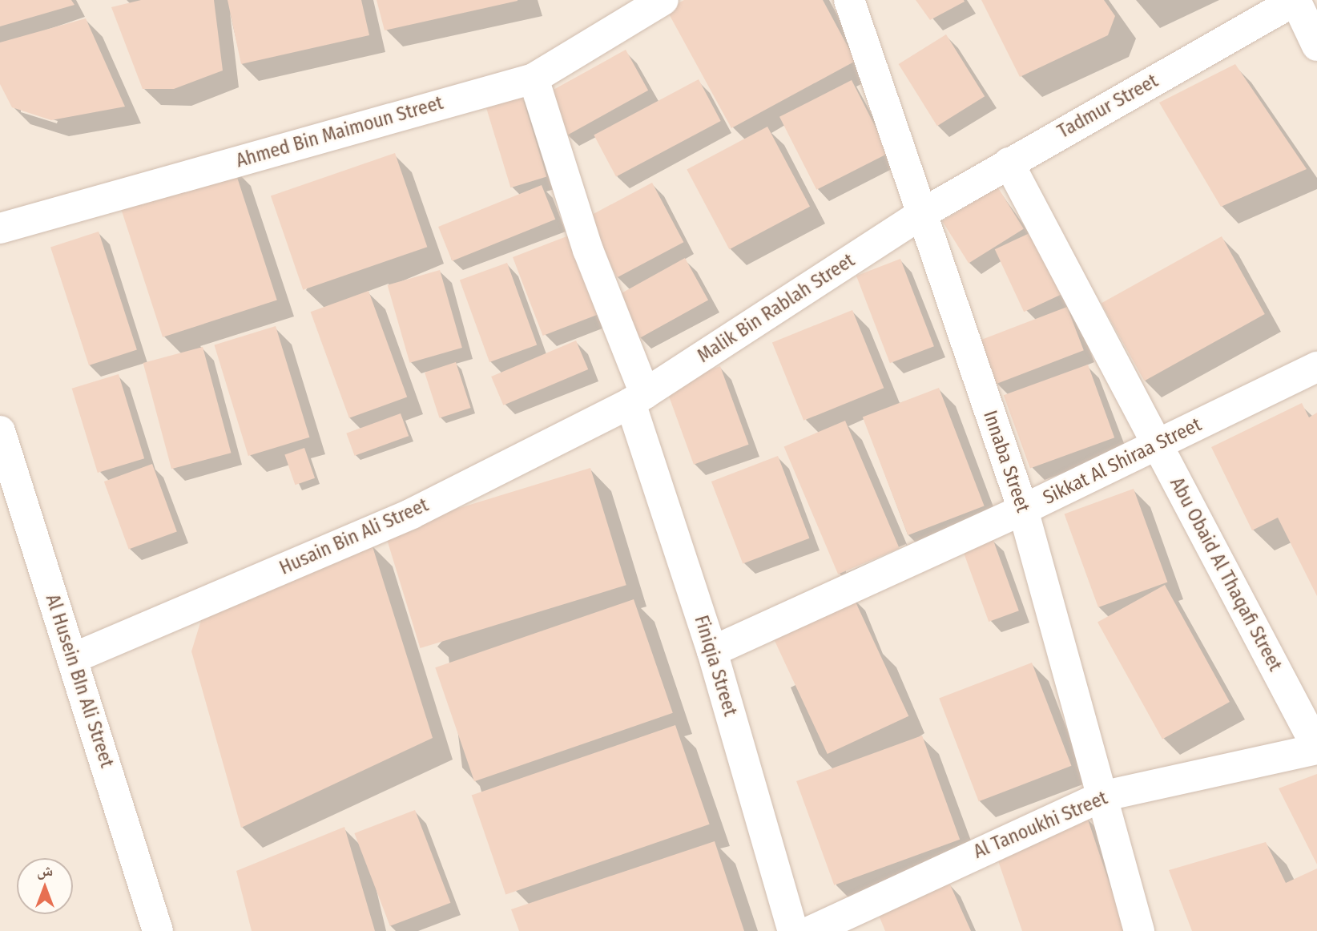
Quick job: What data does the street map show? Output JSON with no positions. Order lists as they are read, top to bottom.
{
  "streets": {
    "street": [
      "Tadmur Street",
      "Ahmed Bin Maimoun Street",
      "Malik Bin Rablah Street",
      "Innaba Street",
      "Sikkat Al Shiraa Street",
      "Husain Bin Ali Street",
      "Abu Obaid Al Thaqafi Street",
      "Finiqia Street",
      "Al Husein BIn Ali Street",
      "Al Tanoukhi Street"
    ]
  },
  "crossings": [
    ["Tadmur Street", "Malik Bin Rablah Street"],
    ["Tadmur Street", "Innaba Street"],
    ["Tadmur Street", "Abu Obaid Al Thaqafi Street"],
    ["Ahmed Bin Maimoun Street", "Finiqia Street"],
    ["Malik Bin Rablah Street", "Innaba Street"],
    ["Malik Bin Rablah Street", "Husain Bin Ali Street"],
    ["Malik Bin Rablah Street", "Finiqia Street"],
    ["Innaba Street", "Sikkat Al Shiraa Street"],
    ["Innaba Street", "Al Tanoukhi Street"],
    ["Sikkat Al Shiraa Street", "Abu Obaid Al Thaqafi Street"],
    ["Sikkat Al Shiraa Street", "Finiqia Street"],
    ["Husain Bin Ali Street", "Finiqia Street"],
    ["Husain Bin Ali Street", "Al Husein BIn Ali Street"],
    ["Abu Obaid Al Thaqafi Street", "Al Tanoukhi Street"]
  ],
  "north": "top"
}
